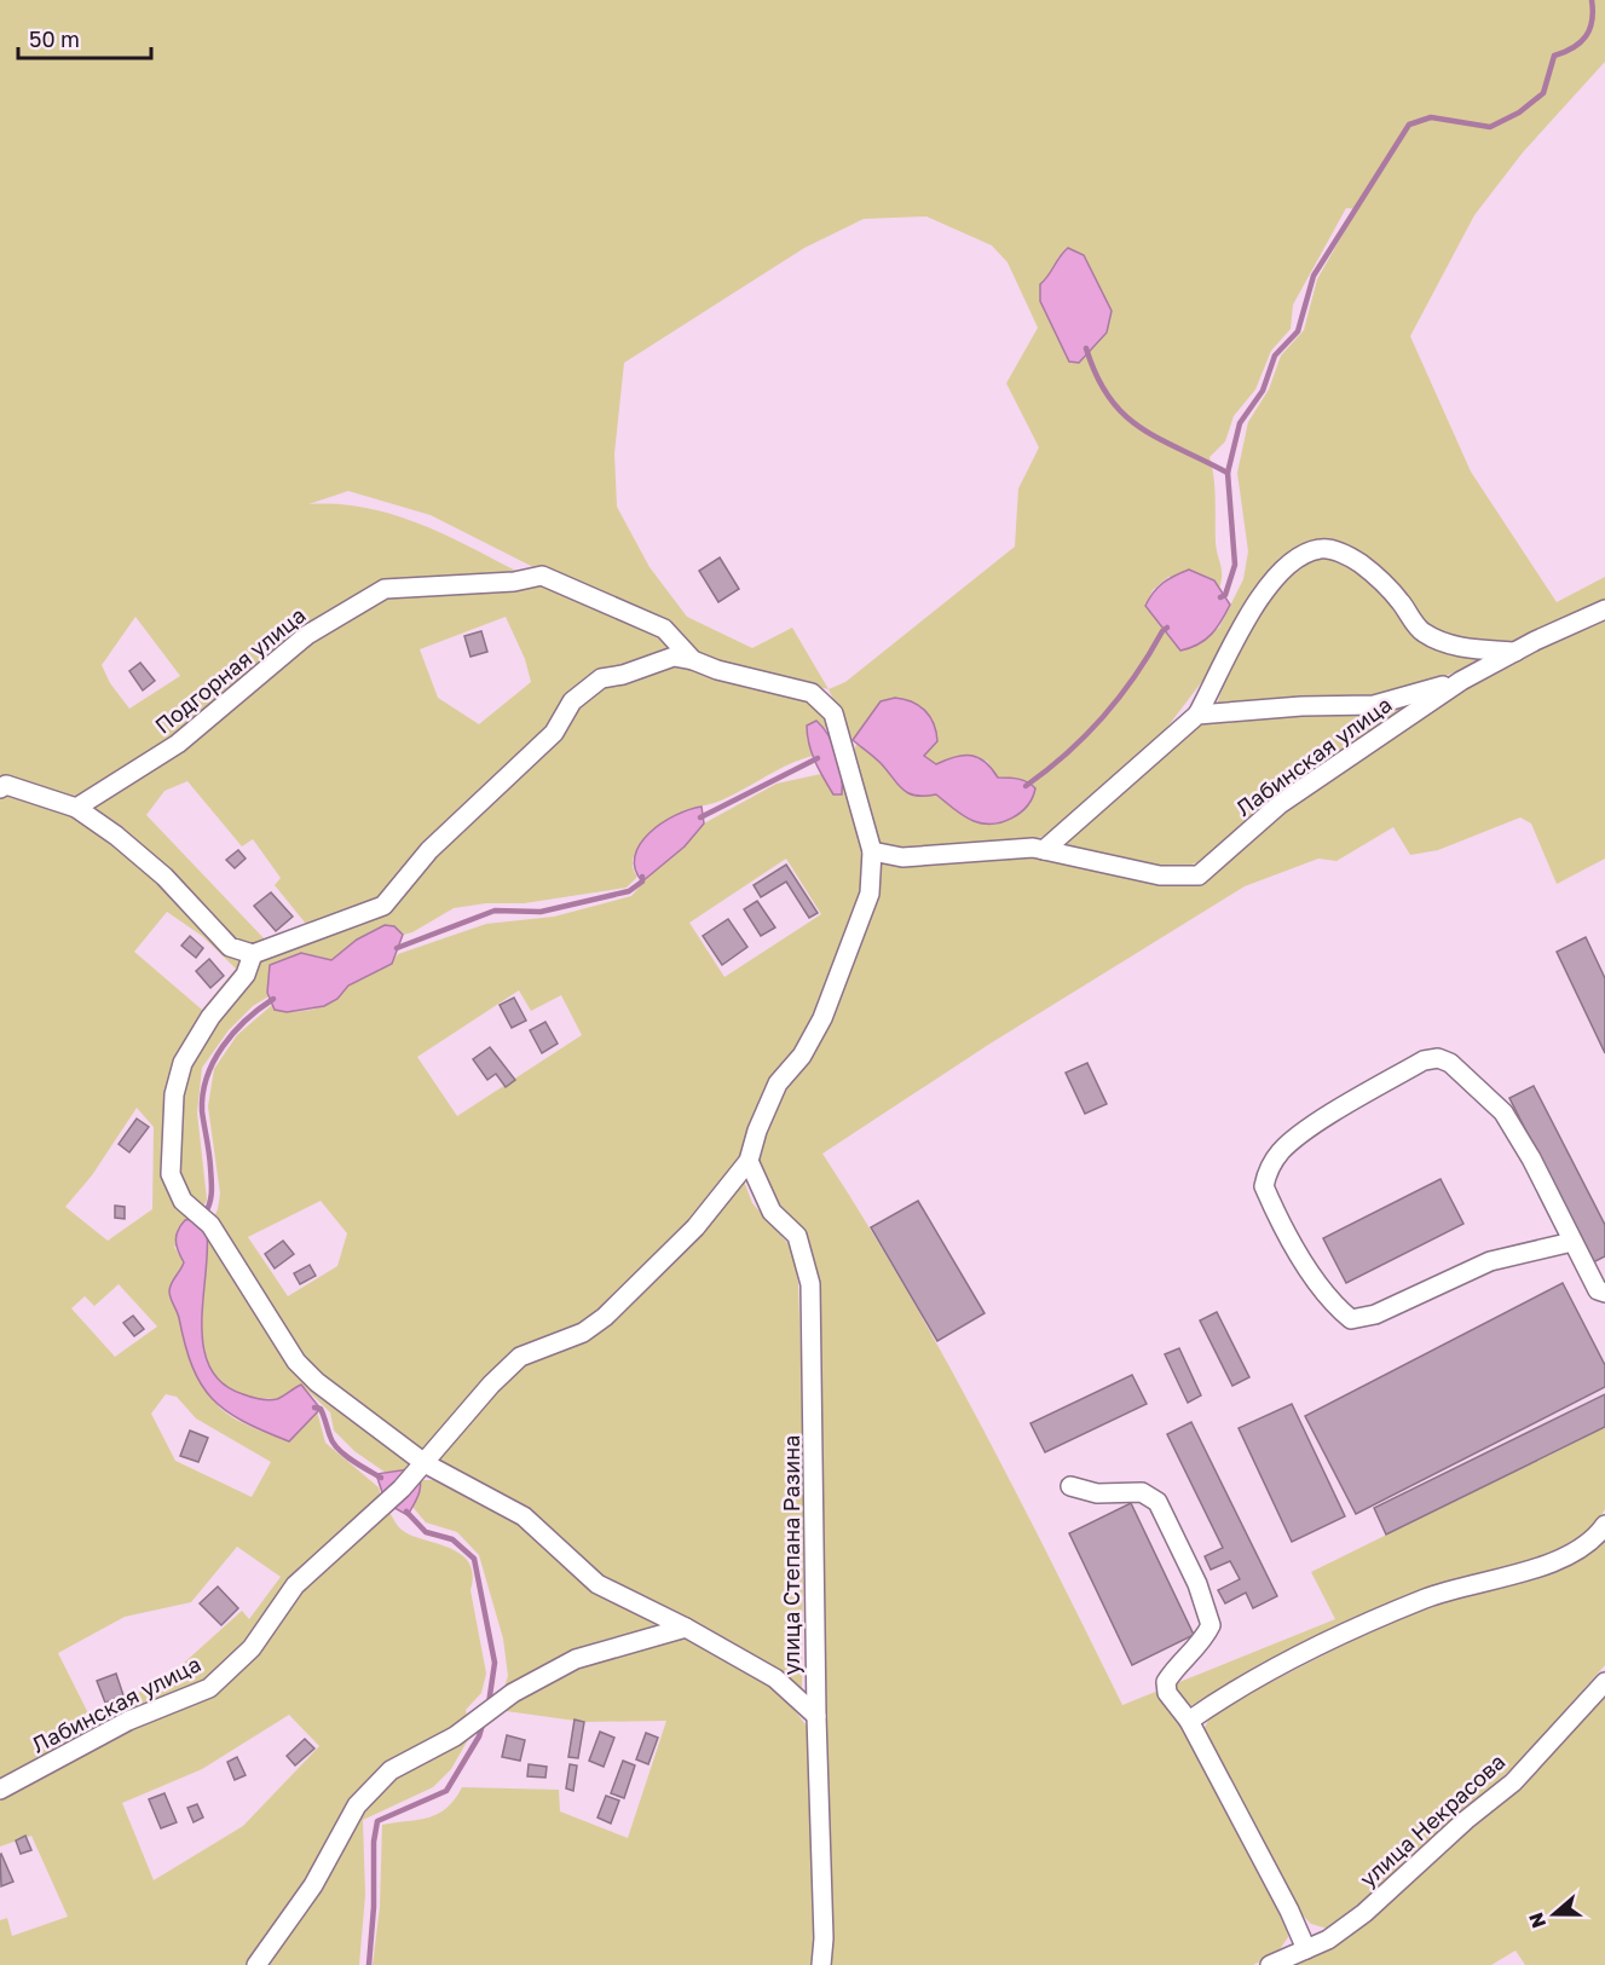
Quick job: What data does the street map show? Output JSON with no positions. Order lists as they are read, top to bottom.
{
  "streets": {
    "street": [
      "Подгорная улица",
      "Лабинская улица",
      "улица Степана Разина",
      "улица Некрасова"
    ]
  },
  "crossings": [
    ["Лабинская улица", "улица Степана Разина"]
  ],
  "scale_bar": "50 m",
  "north": "left"
}
